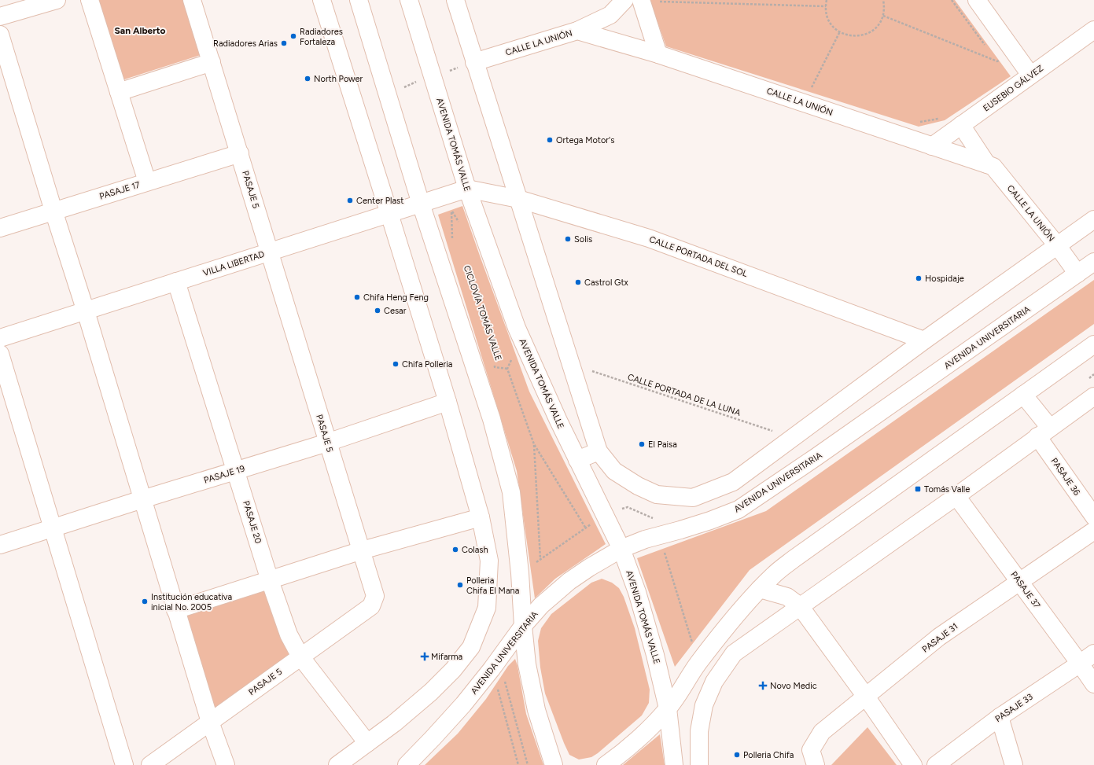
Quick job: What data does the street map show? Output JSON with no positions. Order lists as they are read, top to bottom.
{
  "streets": {
    "street": [
      "CALLE LA UNIÓN",
      "EUSEBIO GÁLVEZ",
      "AVENIDA TOMÁS VALLE",
      "PASAJE 5",
      "PASAJE 17",
      "CALLE PORTADA DEL SOL",
      "VILLA LIBERTAD",
      "AVENIDA UNIVERSITARIA",
      "PASAJE 19",
      "PASAJE 36",
      "PASAJE 20",
      "PASAJE 37",
      "PASAJE 31",
      "PASAJE 33"
    ],
    "path": ["CICLOVÍA TOMÁS VALLE", "CALLE PORTADA DE LA LUNA"]
  },
  "crossings": [
    ["CALLE LA UNIÓN", "EUSEBIO GÁLVEZ"],
    ["CALLE LA UNIÓN", "AVENIDA UNIVERSITARIA"],
    ["AVENIDA TOMÁS VALLE", "CALLE PORTADA DEL SOL"],
    ["AVENIDA TOMÁS VALLE", "VILLA LIBERTAD"],
    ["AVENIDA TOMÁS VALLE", "AVENIDA UNIVERSITARIA"],
    ["PASAJE 5", "PASAJE 17"],
    ["PASAJE 5", "VILLA LIBERTAD"],
    ["PASAJE 5", "PASAJE 19"],
    ["PASAJE 5", "PASAJE 20"],
    ["CALLE PORTADA DEL SOL", "VILLA LIBERTAD"],
    ["VILLA LIBERTAD", "PASAJE 20"],
    ["PASAJE 19", "PASAJE 20"],
    ["PASAJE 37", "PASAJE 31"],
    ["PASAJE 37", "PASAJE 33"]
  ],
  "districts": ["San Alberto"],
  "places": {
    "other": [
      "Radiadores Fortaleza",
      "Radiadores Arias",
      "North Power",
      "Ortega Motor's",
      "Center Plast",
      "Solis",
      "Hospidaje",
      "Castrol Gtx",
      "Chifa Heng Feng",
      "Cesar",
      "Chifa Polleria",
      "El Paisa",
      "Colash",
      "Polleria Chifa El Mana",
      "Institución educativa inicial No. 2005",
      "Polleria Chifa"
    ],
    "transit": ["Tomás Valle"],
    "health": ["Mifarma", "Novo Medic"]
  }
}
